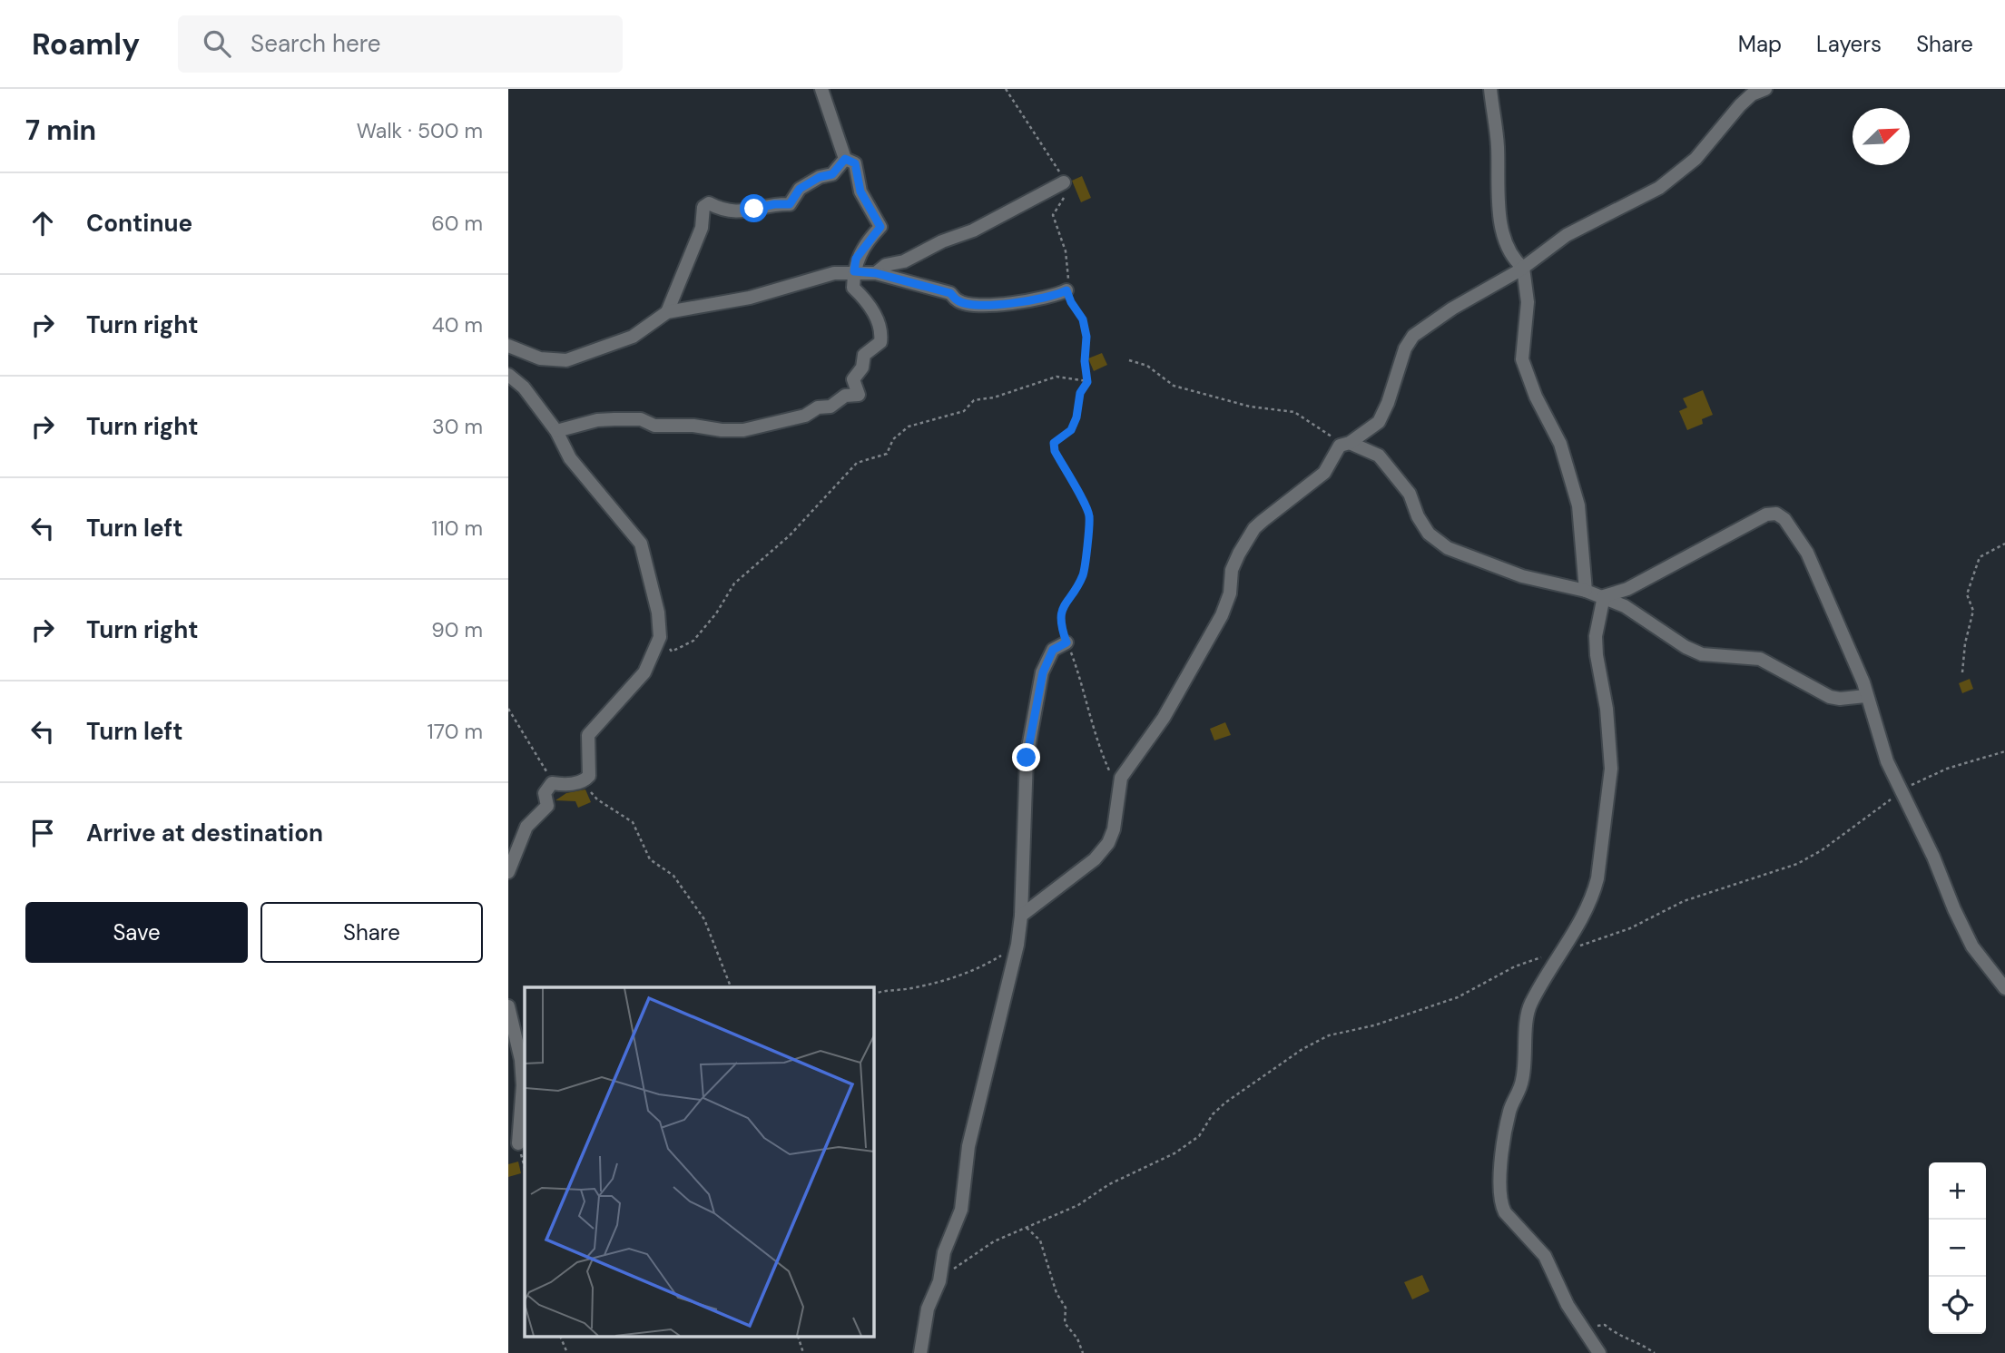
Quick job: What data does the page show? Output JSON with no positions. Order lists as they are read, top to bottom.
{
  "north": "top right",
  "page": {
    "header": "Roamly",
    "search": "Search here",
    "nav": ["Map", "Layers", "Share"],
    "heading": ["7 min", "Walk · 500 m"],
    "list": [
      ["Continue", "60 m"],
      ["Turn right", "40 m"],
      ["Turn right", "30 m"],
      ["Turn left", "110 m"],
      ["Turn right", "90 m"],
      ["Turn left", "170 m"],
      "Arrive at destination"
    ],
    "buttons": ["Save", "Share"],
    "map_buttons": ["+", "−"]
  }
}
